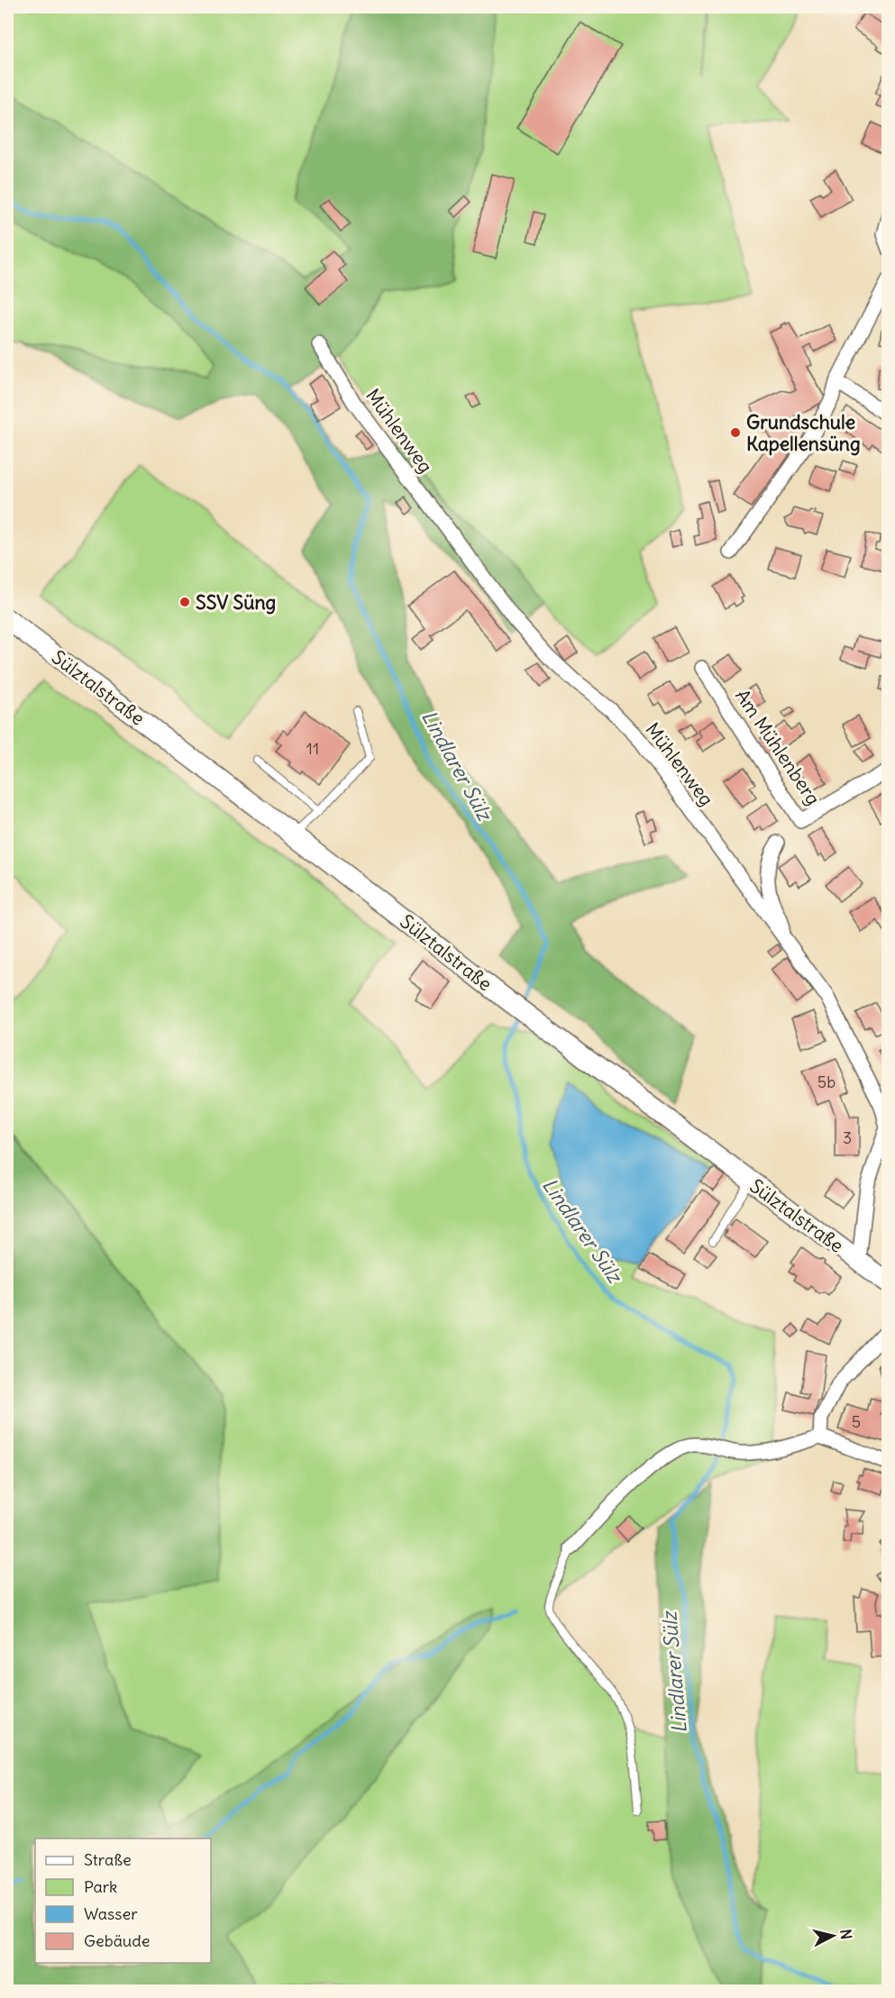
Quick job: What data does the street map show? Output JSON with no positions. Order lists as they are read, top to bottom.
{
  "streets": {
    "main road": ["Sülztalstraße"],
    "street": ["Mühlenweg", "Am Mühlenberg"]
  },
  "crossings": [
    ["Mühlenweg", "Sülztalstraße"]
  ],
  "water": ["Lindlarer Sülz"],
  "places": ["Grundschule Kapellensüng", "SSV Süng"],
  "house_numbers": [
    "11",
    "5b",
    "3",
    "5"
  ],
  "legend": [
    "Straße",
    "Park",
    "Wasser",
    "Gebäude"
  ],
  "north": "right"
}
